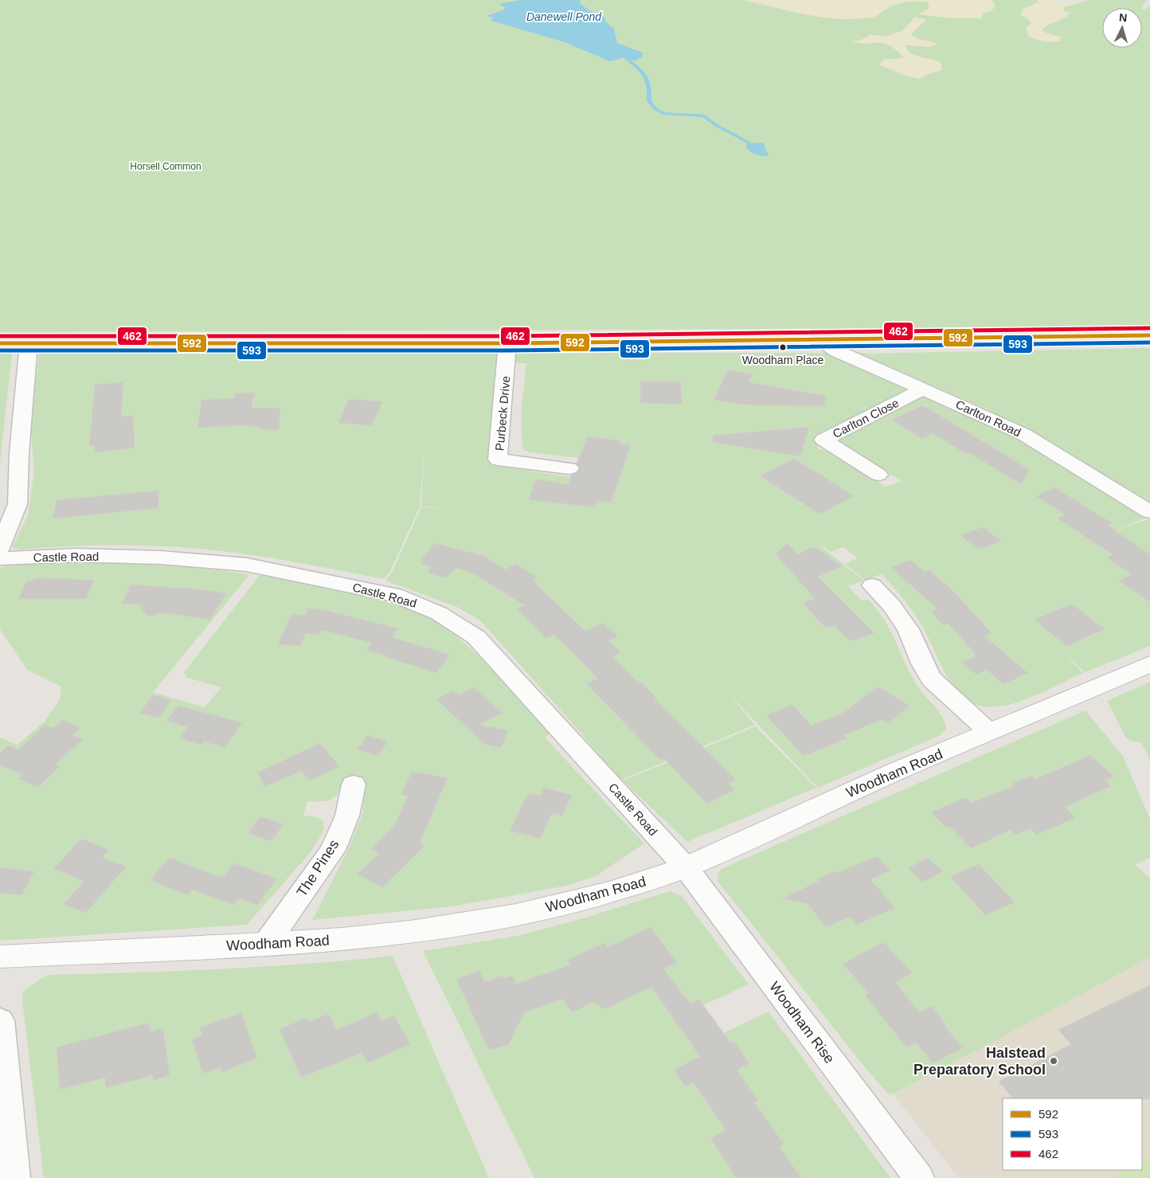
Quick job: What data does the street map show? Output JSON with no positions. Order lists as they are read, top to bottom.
{
  "streets": {
    "street": [
      "Purbeck Drive",
      "Carlton Close",
      "Carlton Road",
      "Castle Road",
      "Woodham Road",
      "The Pines",
      "Woodham Rise"
    ]
  },
  "crossings": [
    ["Carlton Close", "Carlton Road"],
    ["Castle Road", "Woodham Road"],
    ["Castle Road", "Woodham Rise"],
    ["Woodham Road", "The Pines"],
    ["Woodham Road", "Woodham Rise"]
  ],
  "water": ["Danewell Pond"],
  "parks": ["Horsell Common"],
  "places": ["Woodham Place", "Halstead Preparatory School"],
  "lines": ["transit line 462", "transit line 592", "transit line 593"],
  "legend": ["592", "593", "462"],
  "north": "top"
}
